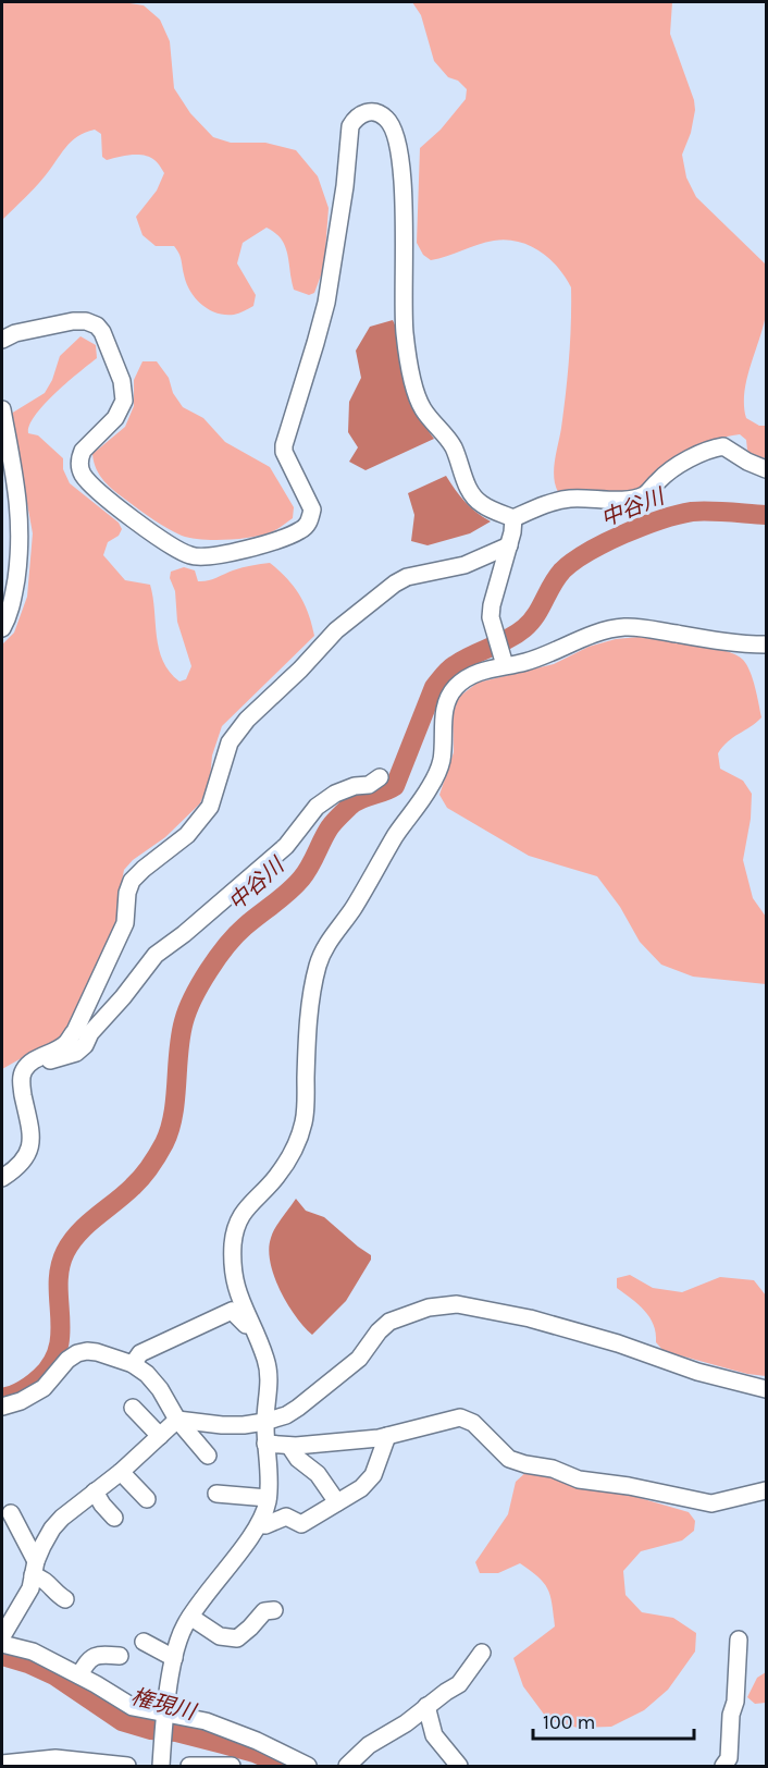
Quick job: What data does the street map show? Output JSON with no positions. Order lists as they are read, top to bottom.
{
  "water": ["中谷川", "権現川"],
  "scale_bar": "100 m"
}
